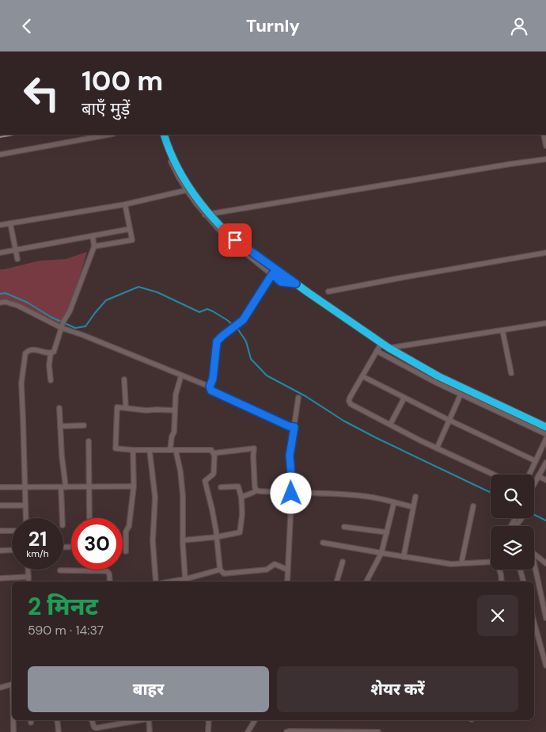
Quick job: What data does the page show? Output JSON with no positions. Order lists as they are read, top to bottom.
{
  "page": {
    "header": "Turnly",
    "turn": ["100 m", "बाएँ मुड़ें"],
    "speed": "21 km/h",
    "limit": "30",
    "heading": ["2 मिनट", "590 m · 14:37"],
    "buttons": ["बाहर", "शेयर करें"]
  }
}
